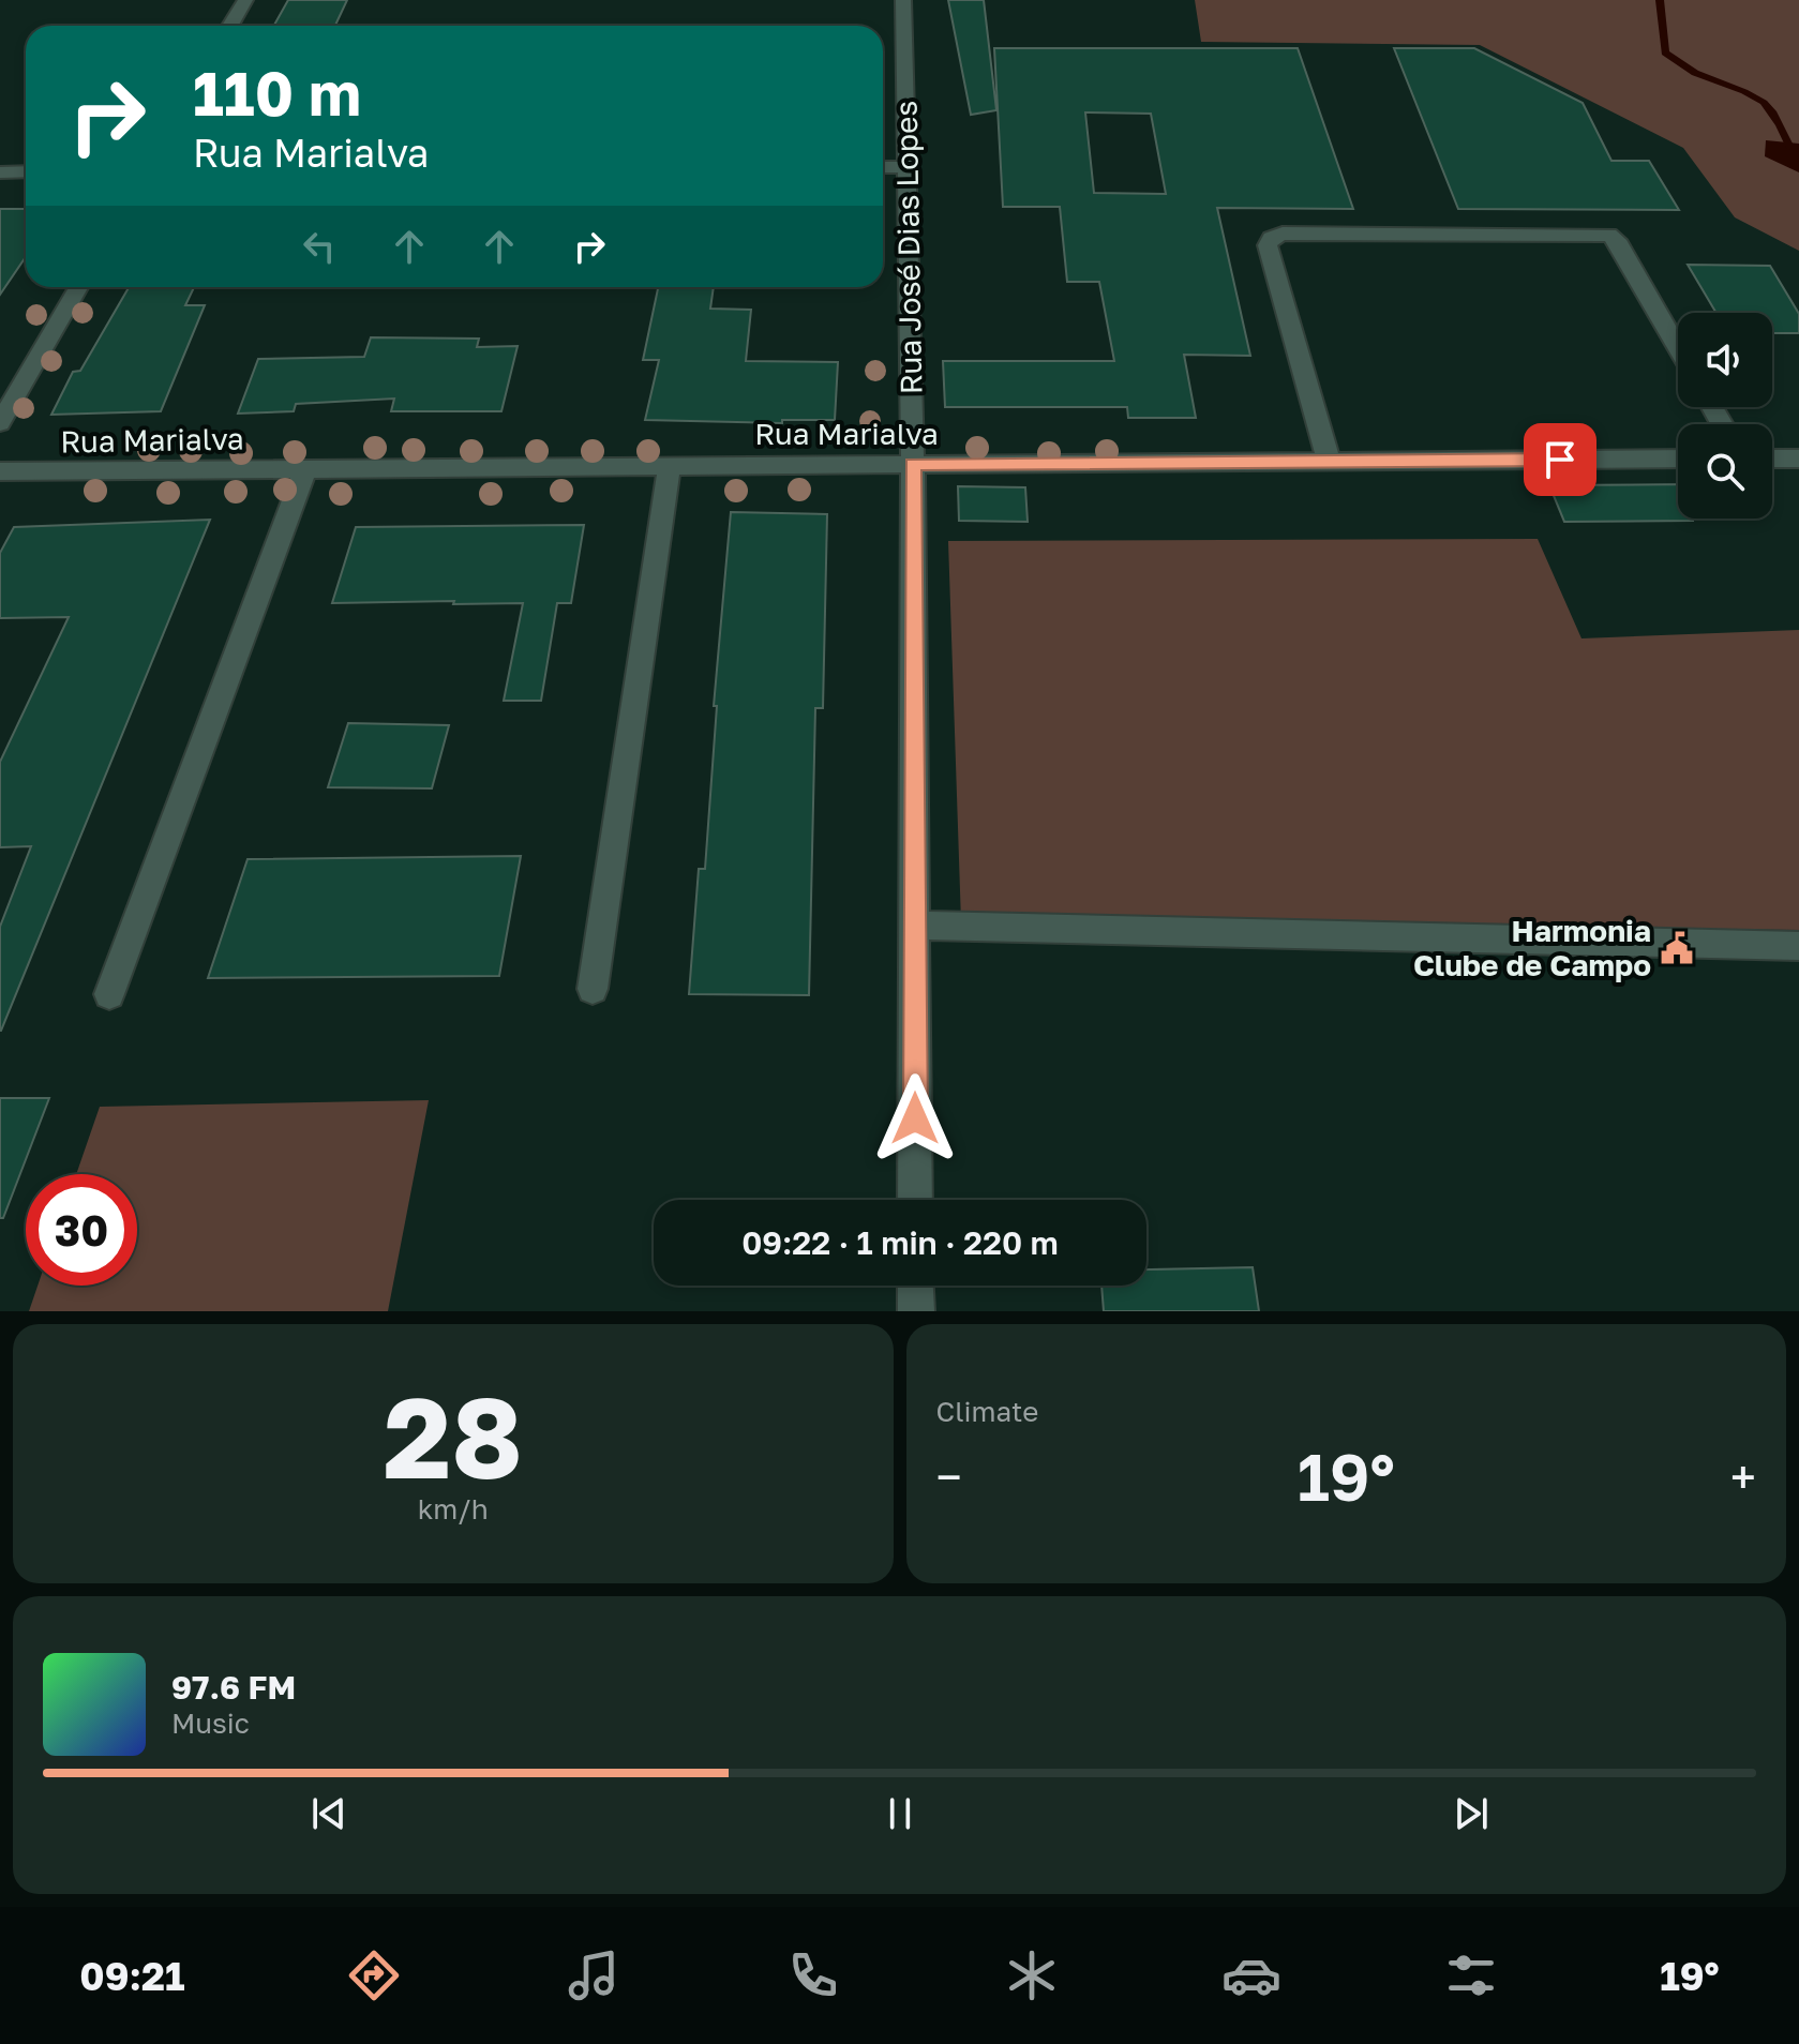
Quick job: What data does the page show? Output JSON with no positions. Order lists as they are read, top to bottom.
{
  "streets": {
    "street": ["Rua José Dias Lopes", "Rua Marialva"]
  },
  "crossings": [
    ["Rua José Dias Lopes", "Rua Marialva"]
  ],
  "places": {
    "public building": ["Harmonia Clube de Campo"]
  },
  "page": {
    "turn": ["110 m", "Rua Marialva"],
    "limit": "30",
    "trip": "09:22 · 1 min · 220 m",
    "tile": [
      ["28", "km/h"],
      "Climate"
    ],
    "heat": ["−", "19°", "+"],
    "song": ["97.6 FM", "Music"],
    "tabs": ["09:21", "19°"]
  }
}
